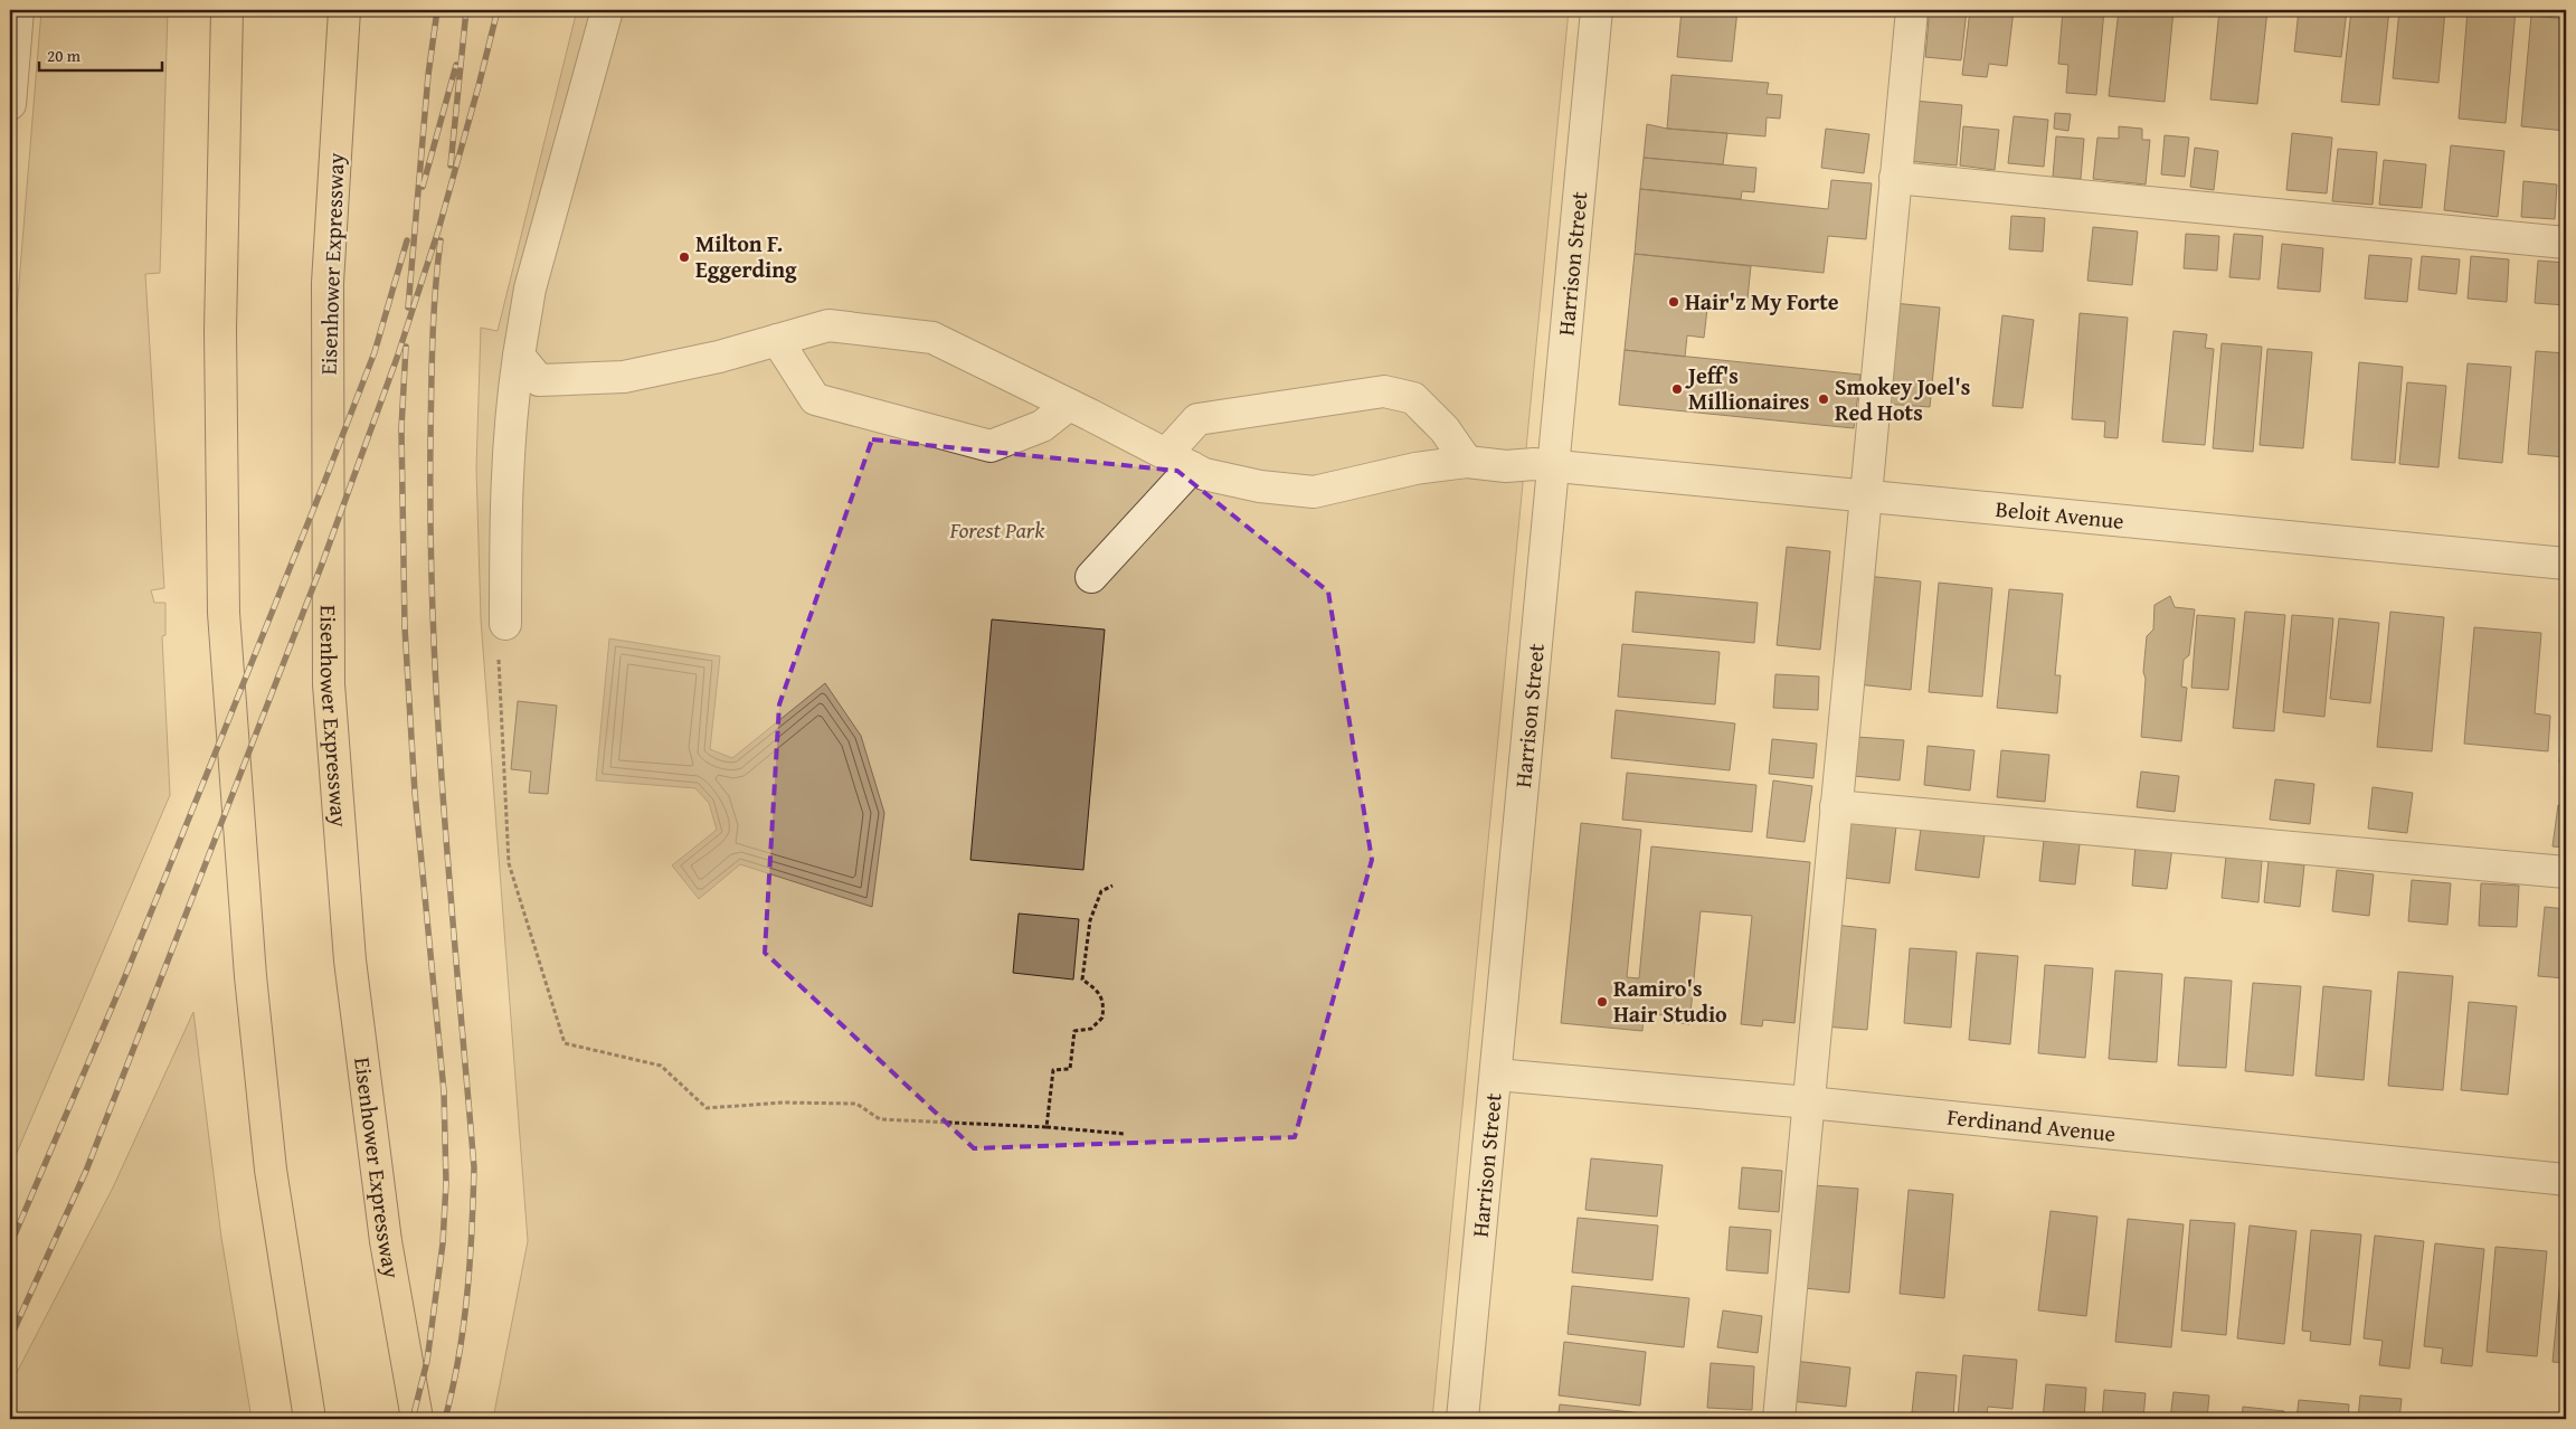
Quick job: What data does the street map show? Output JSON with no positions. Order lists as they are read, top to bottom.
{
  "streets": {
    "highway": ["Eisenhower Expressway"],
    "street": ["Harrison Street", "Beloit Avenue", "Ferdinand Avenue"]
  },
  "crossings": [
    ["Harrison Street", "Beloit Avenue"],
    ["Harrison Street", "Ferdinand Avenue"]
  ],
  "parks": ["Forest Park"],
  "places": [
    "Milton F. Eggerding",
    "Hair'z My Forte",
    "Jeff's Millionaires",
    "Smokey Joel's Red Hots",
    "Ramiro's Hair Studio"
  ],
  "scale_bar": "20 m"
}
